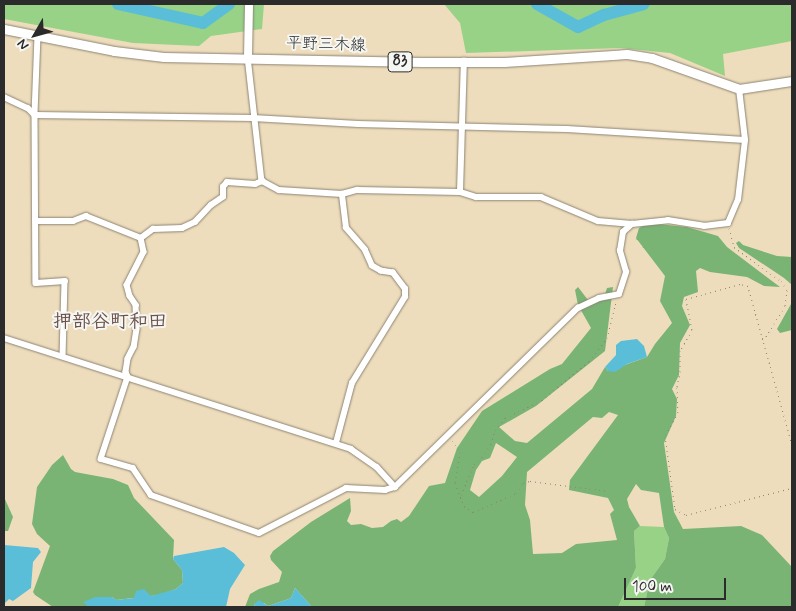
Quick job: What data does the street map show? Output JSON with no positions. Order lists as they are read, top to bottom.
{
  "streets": {
    "main road": ["平野三木線", "83"]
  },
  "districts": ["押部谷町和田"],
  "scale_bar": "100 m",
  "north": "bottom left"
}
